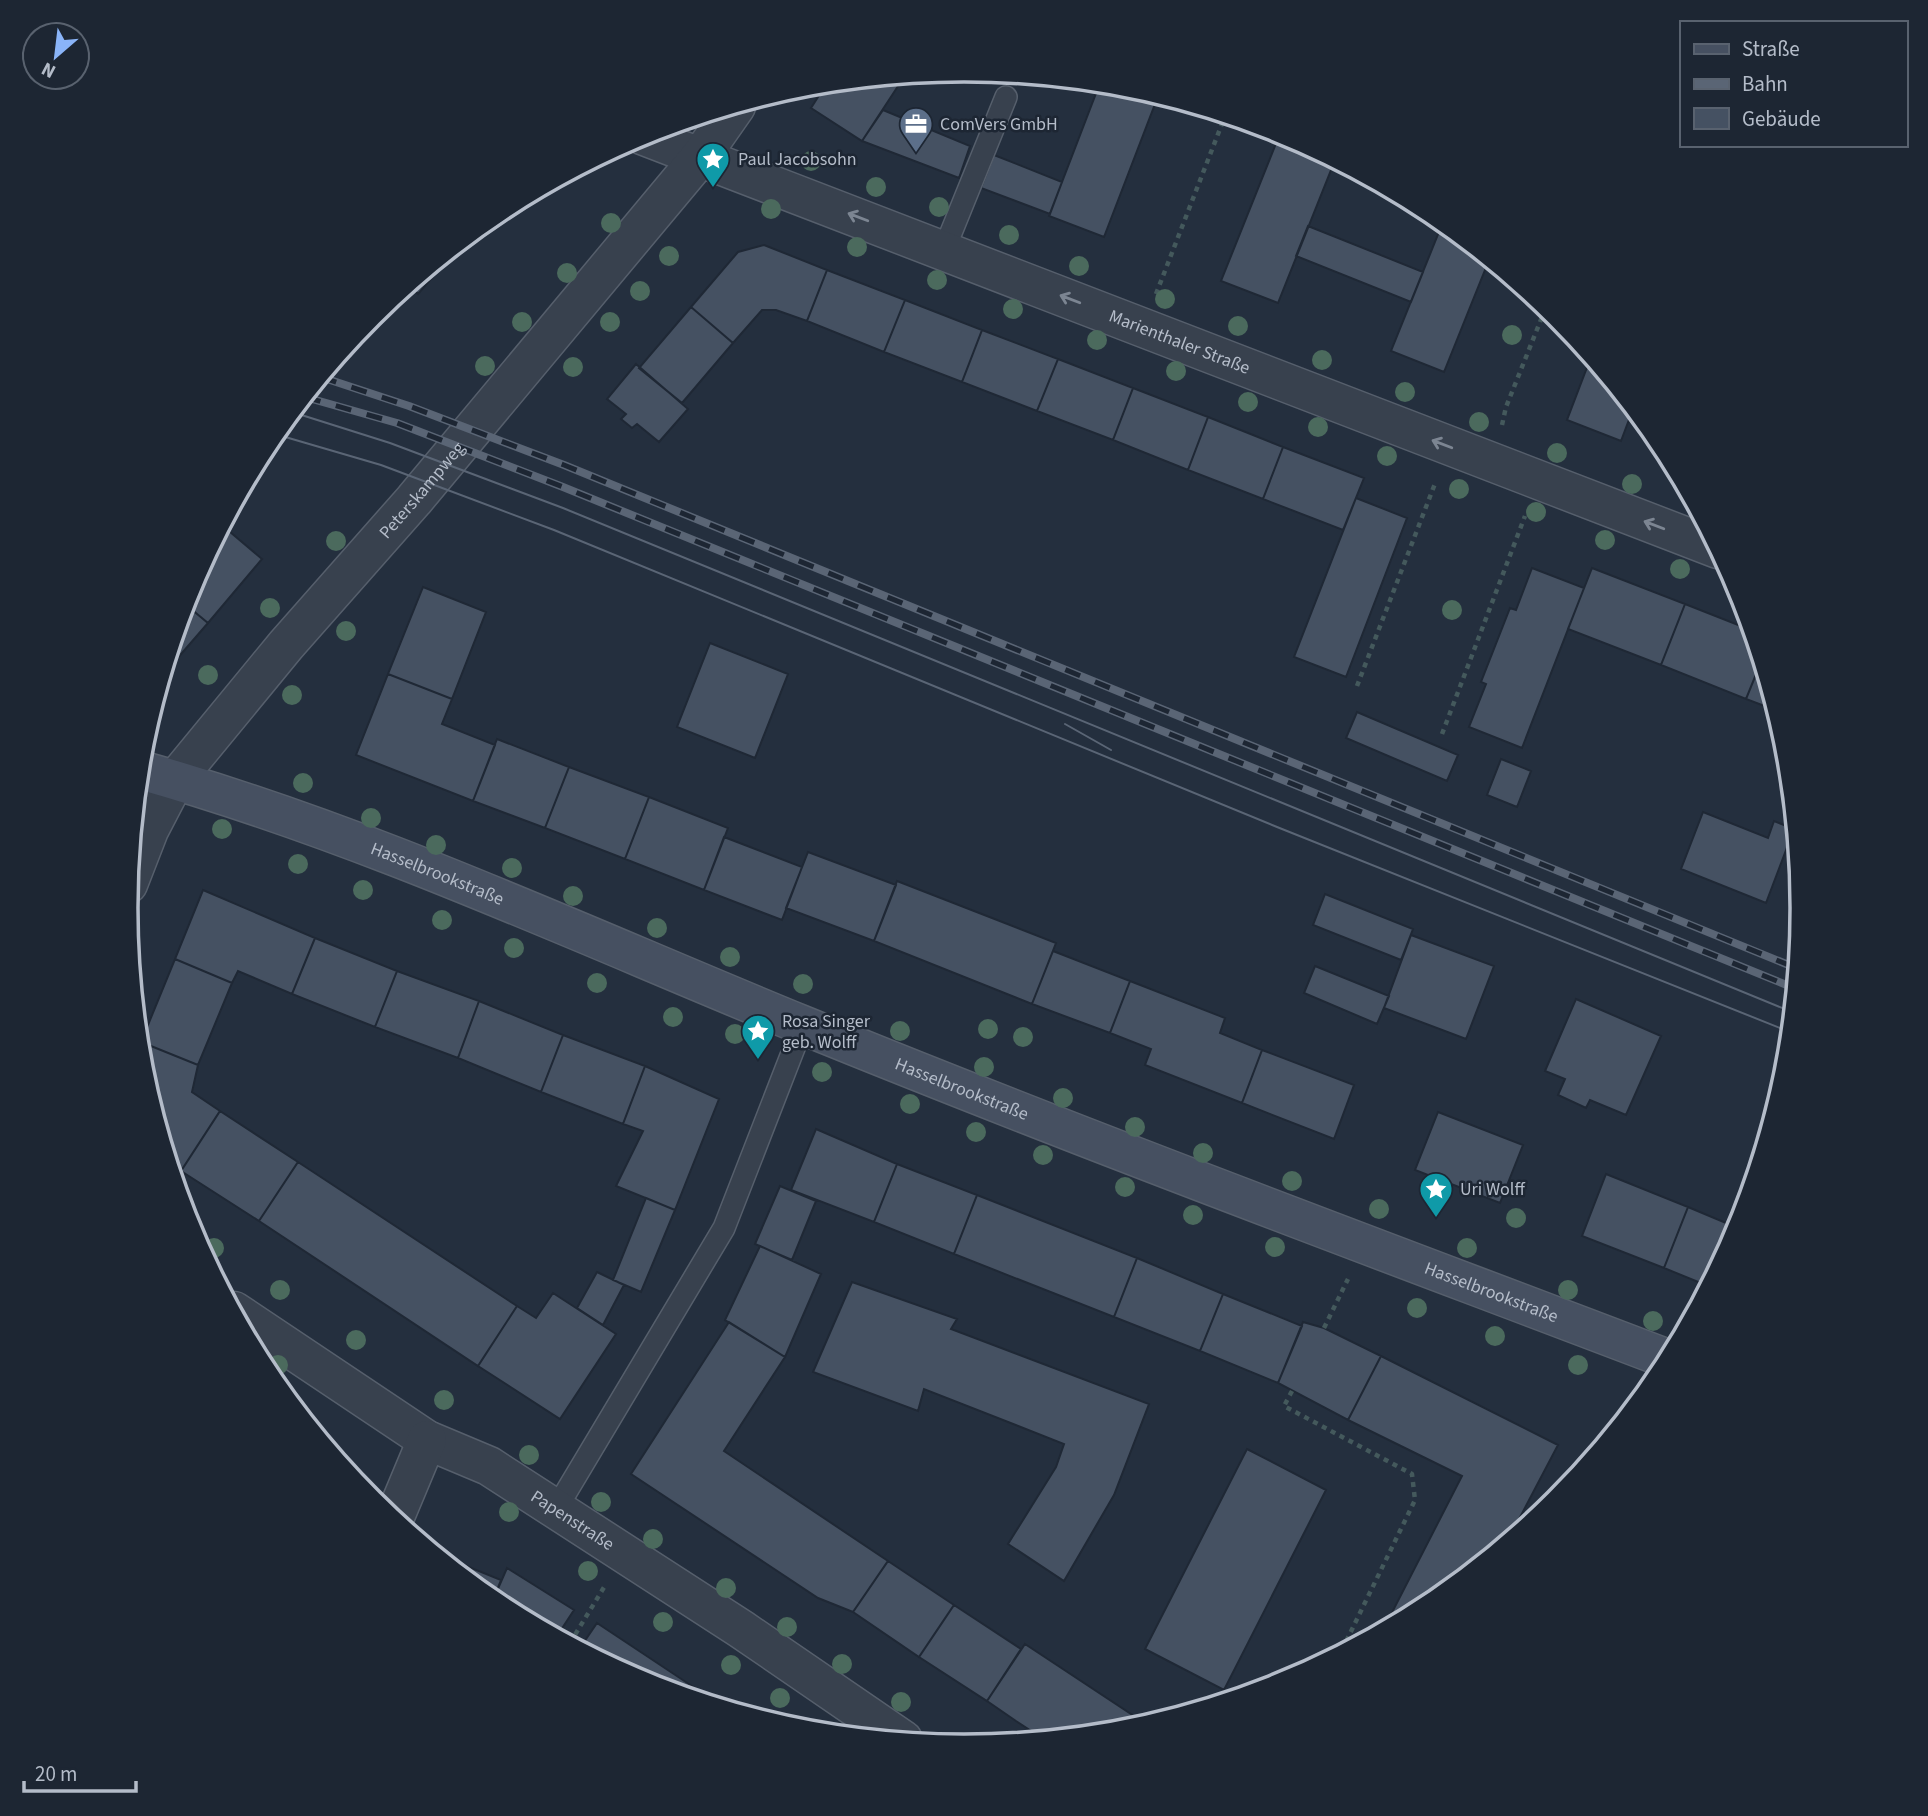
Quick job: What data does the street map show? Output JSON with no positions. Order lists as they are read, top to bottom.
{
  "streets": {
    "street": [
      "Marienthaler Straße",
      "Peterskampweg",
      "Hasselbrookstraße",
      "Papenstraße"
    ]
  },
  "crossings": [
    ["Marienthaler Straße", "Peterskampweg"],
    ["Peterskampweg", "Hasselbrookstraße"]
  ],
  "one_way": ["Marienthaler Straße"],
  "places": {
    "office": ["ComVers GmbH"],
    "place": ["Paul Jacobsohn", "Rosa Singer geb. Wolff", "Uri Wolff"]
  },
  "legend": ["Straße", "Bahn", "Gebäude"],
  "scale_bar": "20 m",
  "north": "bottom left"
}
